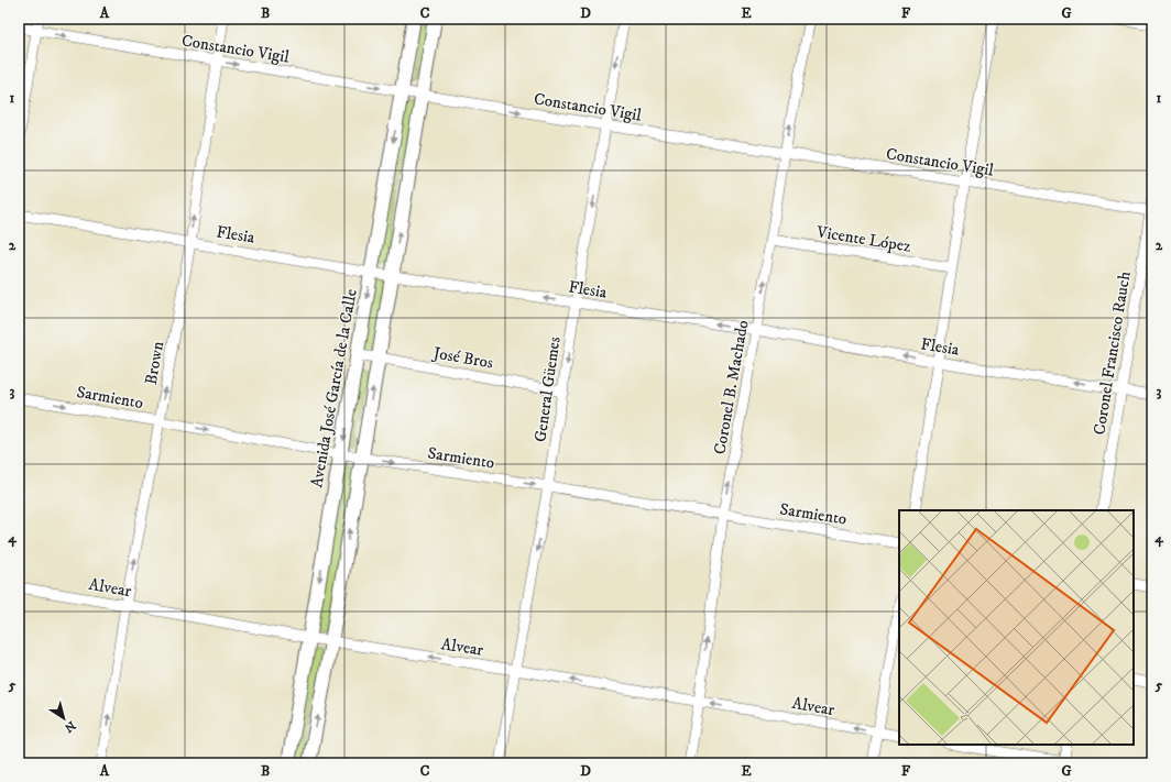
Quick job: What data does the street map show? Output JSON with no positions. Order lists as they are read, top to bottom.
{
  "streets": {
    "main road": ["Avenida José García de la Calle"],
    "street": [
      "Constancio Vigil",
      "Flesia",
      "Vicente López",
      "Coronel Francisco Rauch",
      "José Bros",
      "Brown",
      "Coronel B. Machado",
      "General Güemes",
      "Sarmiento",
      "Alvear"
    ]
  },
  "crossings": [
    ["Constancio Vigil", "Coronel Francisco Rauch"],
    ["Constancio Vigil", "Brown"],
    ["Constancio Vigil", "Coronel B. Machado"],
    ["Constancio Vigil", "Avenida José García de la Calle"],
    ["Constancio Vigil", "General Güemes"],
    ["Flesia", "Coronel Francisco Rauch"],
    ["Flesia", "Brown"],
    ["Flesia", "Coronel B. Machado"],
    ["Flesia", "Avenida José García de la Calle"],
    ["Flesia", "General Güemes"],
    ["Vicente López", "Coronel B. Machado"],
    ["José Bros", "Avenida José García de la Calle"],
    ["José Bros", "General Güemes"],
    ["Brown", "Sarmiento"],
    ["Brown", "Alvear"],
    ["Coronel B. Machado", "Sarmiento"],
    ["Coronel B. Machado", "Alvear"],
    ["Avenida José García de la Calle", "Sarmiento"],
    ["Avenida José García de la Calle", "Alvear"],
    ["General Güemes", "Sarmiento"],
    ["General Güemes", "Alvear"]
  ],
  "one_way": [
    "Constancio Vigil",
    "Flesia",
    "Brown",
    "Coronel B. Machado",
    "General Güemes",
    "Sarmiento",
    "Alvear"
  ],
  "north": "bottom right",
  "grid": {
    "columns": [
      "A",
      "B",
      "C",
      "D",
      "E",
      "F",
      "G"
    ],
    "rows": [
      "1",
      "2",
      "3",
      "4",
      "5"
    ]
  }
}
